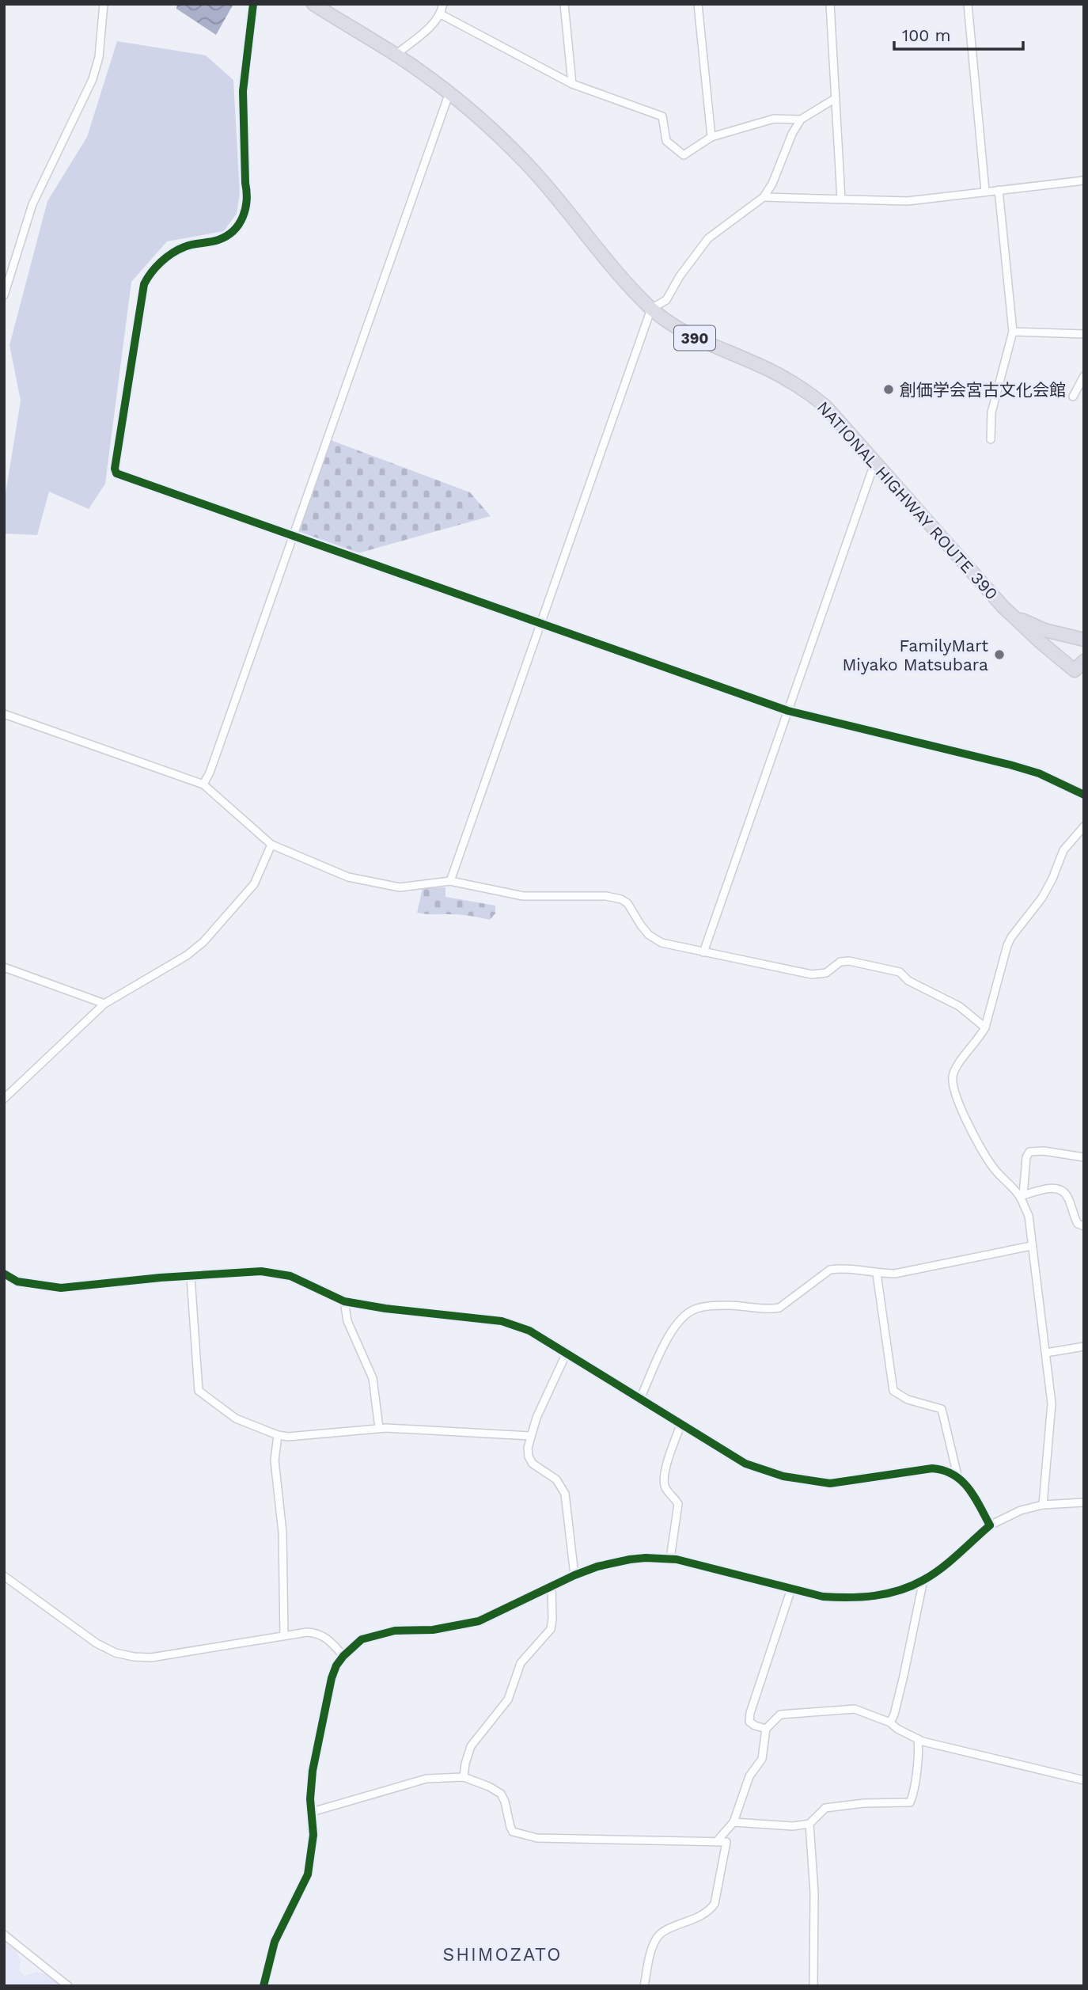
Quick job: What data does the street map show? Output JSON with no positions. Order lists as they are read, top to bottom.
{
  "streets": {
    "highway": ["390", "NATIONAL HIGHWAY ROUTE 390"]
  },
  "districts": ["SHIMOZATO"],
  "places": ["創価学会宮古文化会館", "FamilyMart Miyako Matsubara"],
  "scale_bar": "100 m"
}
